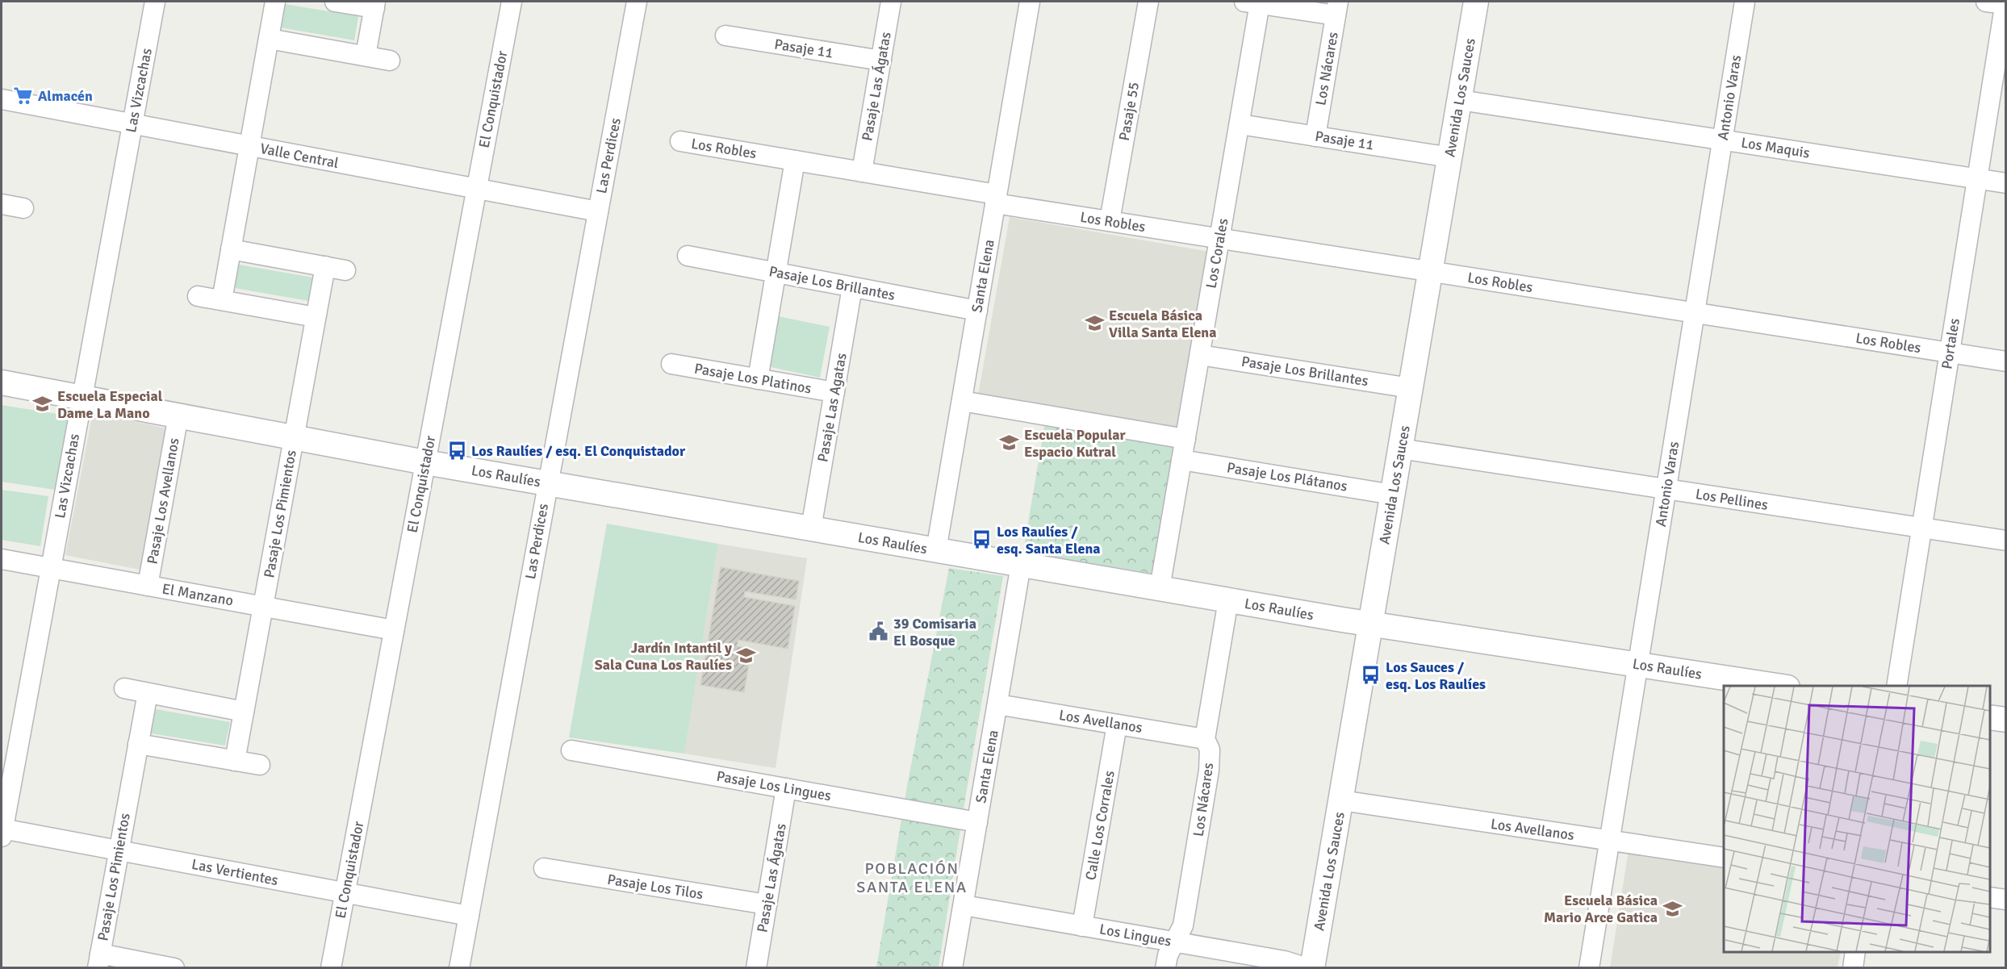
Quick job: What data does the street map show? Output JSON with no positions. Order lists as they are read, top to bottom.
{
  "streets": {
    "street": [
      "Pasaje 11",
      "Los Nácares",
      "Pasaje Las Ágatas",
      "Las Vizcachas",
      "Avenida Los Sauces",
      "Antonio Varas",
      "El Conquistador",
      "Pasaje 55",
      "Los Maquis",
      "Los Robles",
      "Valle Central",
      "Las Perdices",
      "Los Corales",
      "Santa Elena",
      "Pasaje Los Brillantes",
      "Portales",
      "Pasaje Los Platinos",
      "Pasaje Las Agatas",
      "Los Raulíes",
      "Pasaje Los Plátanos",
      "Los Pellines",
      "Pasaje Los Avellanos",
      "Pasaje Los Pimientos",
      "El Manzano",
      "Los Avellanos",
      "Pasaje Los Lingues",
      "Calle Los Corrales",
      "Las Vertientes",
      "Pasaje Los Tilos",
      "Los Lingues"
    ]
  },
  "crossings": [
    ["Pasaje 11", "Los Nácares"],
    ["Pasaje 11", "Pasaje Las Ágatas"],
    ["Pasaje 11", "Avenida Los Sauces"],
    ["Pasaje 11", "Los Corales"],
    ["Los Nácares", "Los Raulíes"],
    ["Los Nácares", "Los Avellanos"],
    ["Los Nácares", "Los Lingues"],
    ["Pasaje Las Ágatas", "Los Robles"],
    ["Pasaje Las Ágatas", "Pasaje Los Lingues"],
    ["Pasaje Las Ágatas", "Pasaje Los Tilos"],
    ["Las Vizcachas", "Valle Central"],
    ["Las Vizcachas", "Los Raulíes"],
    ["Las Vizcachas", "El Manzano"],
    ["Las Vizcachas", "Las Vertientes"],
    ["Avenida Los Sauces", "Los Maquis"],
    ["Avenida Los Sauces", "Los Robles"],
    ["Avenida Los Sauces", "Pasaje Los Brillantes"],
    ["Avenida Los Sauces", "Los Raulíes"],
    ["Avenida Los Sauces", "Pasaje Los Plátanos"],
    ["Avenida Los Sauces", "Los Pellines"],
    ["Avenida Los Sauces", "Los Avellanos"],
    ["Antonio Varas", "Los Maquis"],
    ["Antonio Varas", "Los Robles"],
    ["Antonio Varas", "Los Raulíes"],
    ["Antonio Varas", "Los Pellines"],
    ["Antonio Varas", "Los Avellanos"],
    ["El Conquistador", "Valle Central"],
    ["El Conquistador", "Los Raulíes"],
    ["El Conquistador", "El Manzano"],
    ["El Conquistador", "Las Vertientes"],
    ["Pasaje 55", "Los Robles"],
    ["Los Maquis", "Portales"],
    ["Los Robles", "Los Corales"],
    ["Los Robles", "Santa Elena"],
    ["Los Robles", "Portales"],
    ["Valle Central", "Las Perdices"],
    ["Las Perdices", "Los Raulíes"],
    ["Las Perdices", "Las Vertientes"],
    ["Los Corales", "Pasaje Los Brillantes"],
    ["Los Corales", "Los Raulíes"],
    ["Los Corales", "Pasaje Los Plátanos"],
    ["Santa Elena", "Pasaje Los Brillantes"],
    ["Santa Elena", "Los Raulíes"],
    ["Santa Elena", "Los Avellanos"],
    ["Santa Elena", "Pasaje Los Lingues"],
    ["Santa Elena", "Los Lingues"],
    ["Pasaje Los Brillantes", "Pasaje Las Agatas"],
    ["Portales", "Los Pellines"],
    ["Pasaje Los Platinos", "Pasaje Las Agatas"],
    ["Pasaje Las Agatas", "Los Raulíes"],
    ["Los Raulíes", "Pasaje Los Avellanos"],
    ["Los Raulíes", "Pasaje Los Pimientos"],
    ["Pasaje Los Avellanos", "El Manzano"],
    ["Pasaje Los Pimientos", "El Manzano"],
    ["Pasaje Los Pimientos", "Las Vertientes"],
    ["Los Avellanos", "Calle Los Corrales"],
    ["Calle Los Corrales", "Los Lingues"]
  ],
  "districts": ["POBLACIÓN SANTA ELENA"],
  "places": {
    "supermarket": ["Almacén"],
    "school or university": [
      "Escuela Básica Villa Santa Elena",
      "Escuela Especial Dame La Mano",
      "Escuela Popular Espacio Kutral",
      "Jardín Intantil y Sala Cuna Los Raulíes",
      "Escuela Básica Mario Arce Gatica"
    ],
    "bus stop": ["Los Raulíes / esq. El Conquistador", "Los Raulíes / esq. Santa Elena", "Los Sauces / esq. Los Raulíes"],
    "public building": ["39 Comisaria El Bosque"]
  }
}
